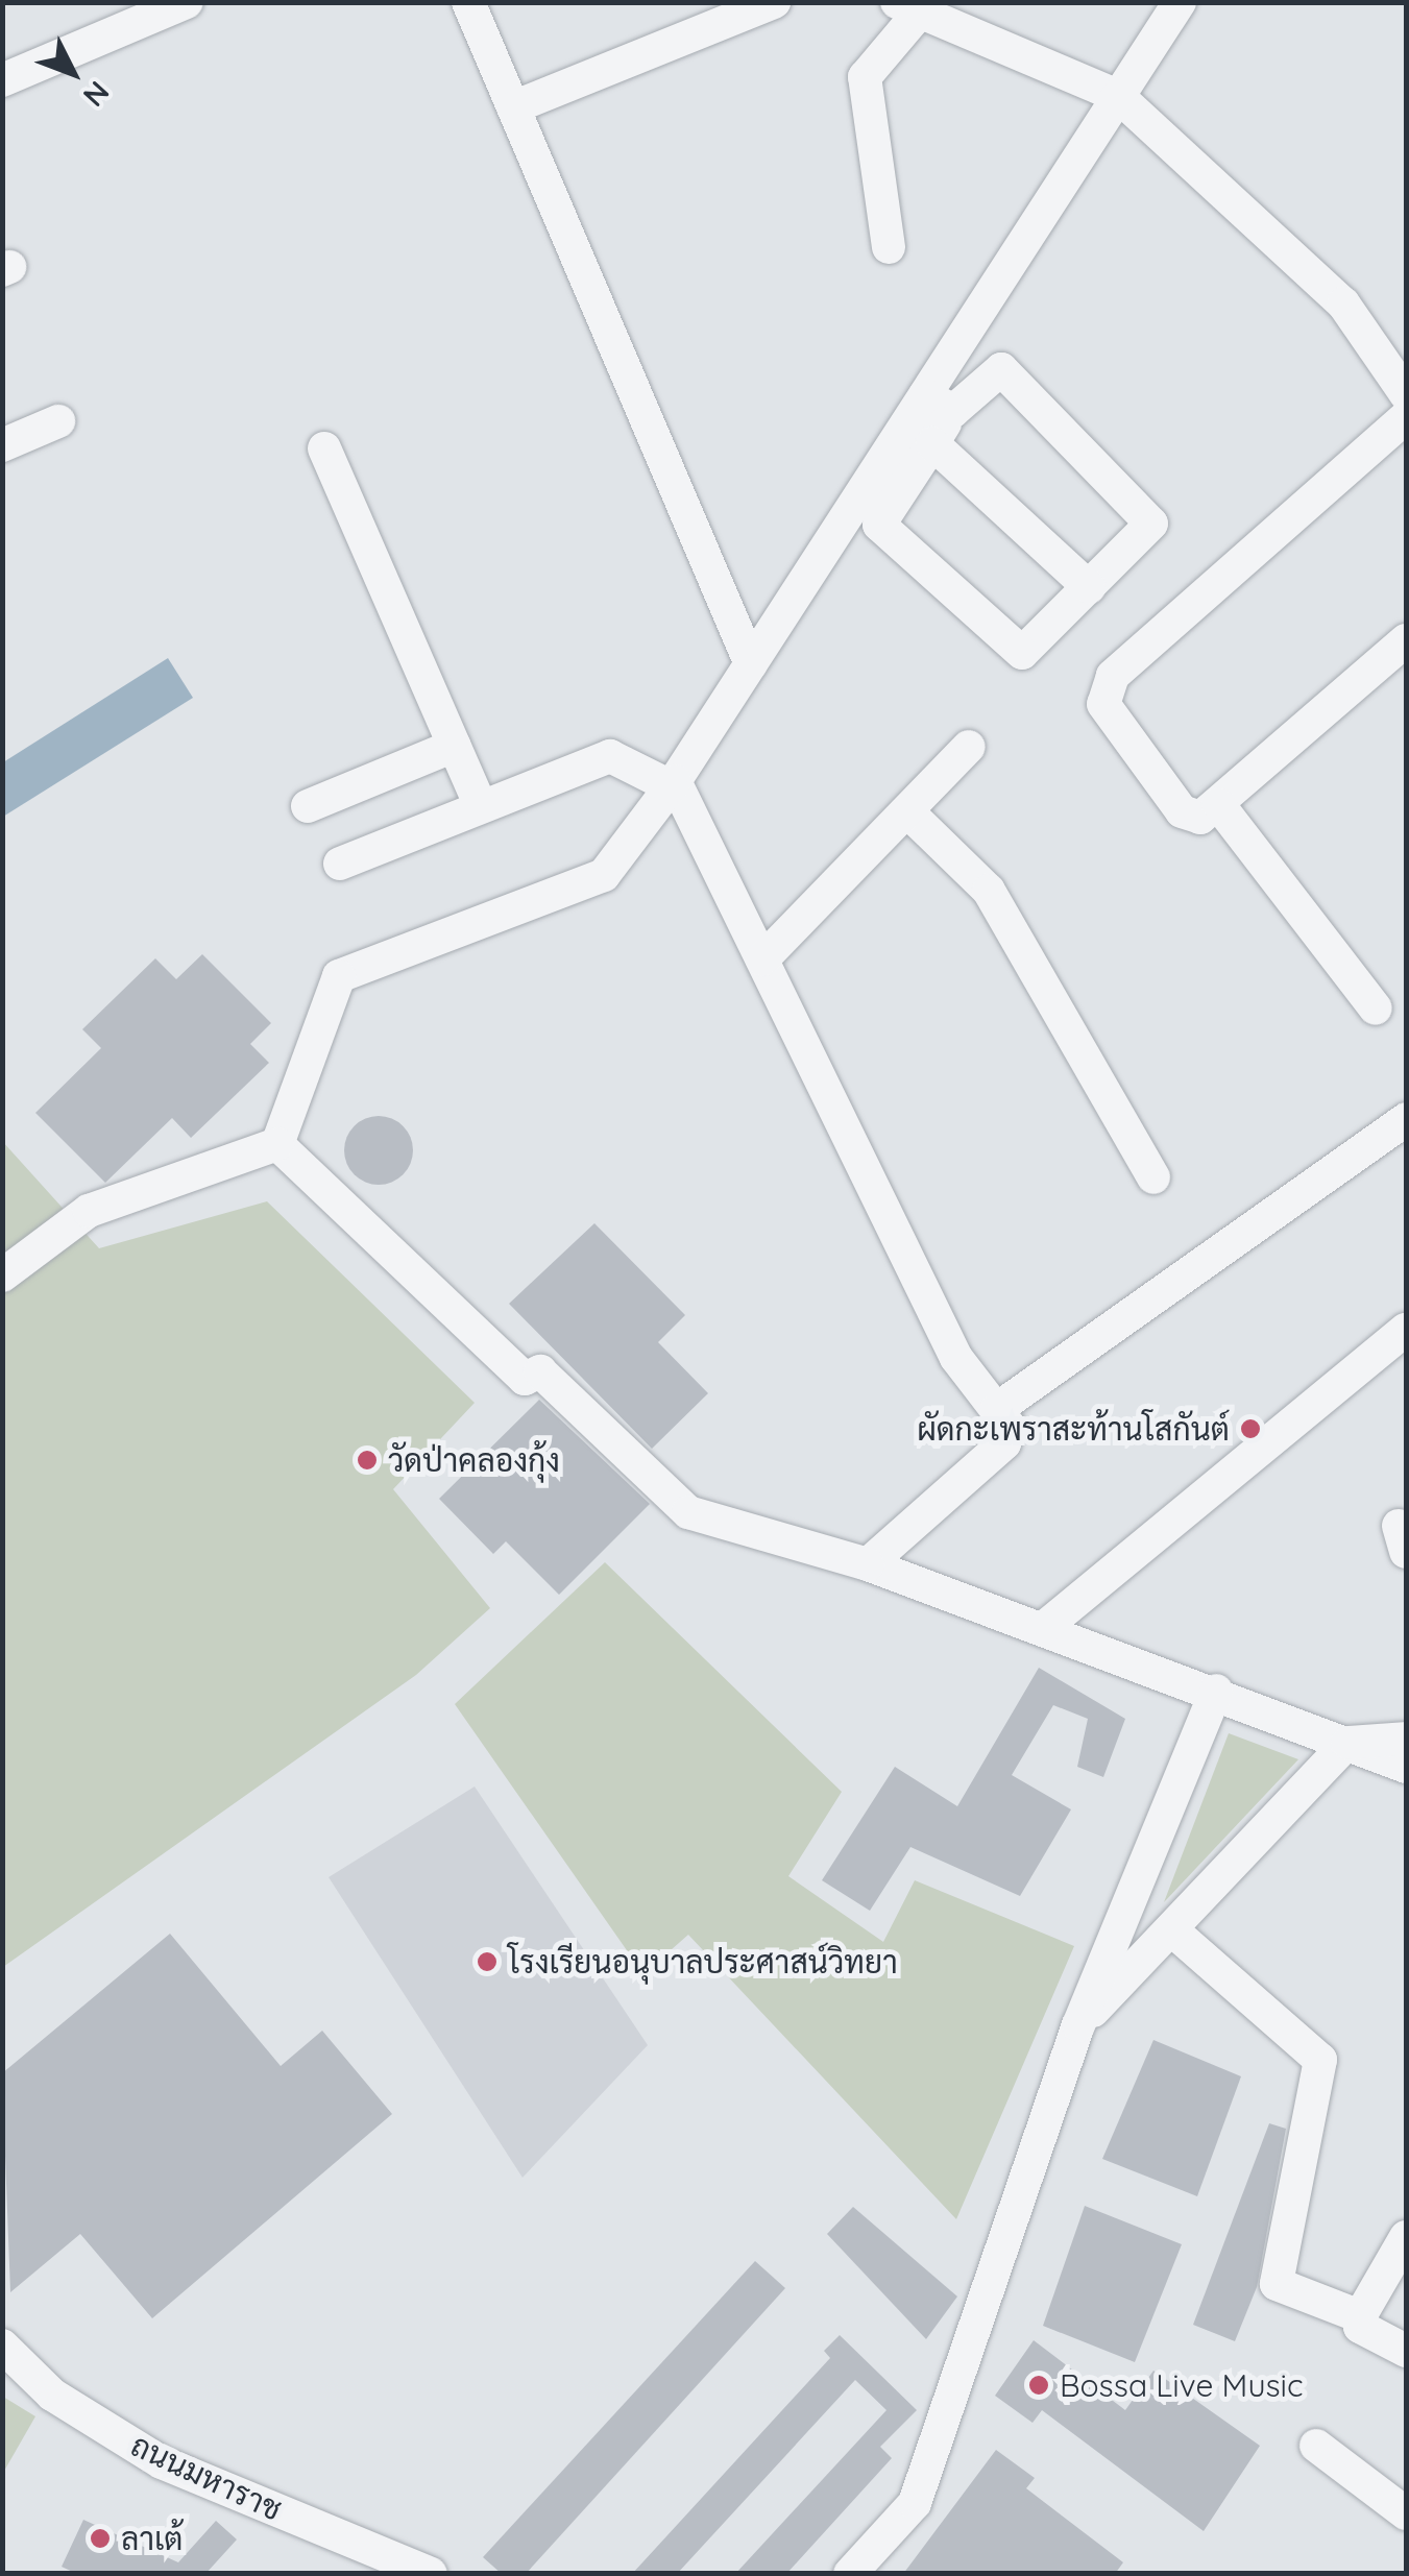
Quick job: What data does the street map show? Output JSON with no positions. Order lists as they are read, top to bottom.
{
  "streets": {
    "street": ["ถนนมหาราช"]
  },
  "places": [
    "ผัดกะเพราสะท้านโสกันต์",
    "วัดป่าคลองกุ้ง",
    "โรงเรียนอนุบาลประศาสน์วิทยา",
    "Bossa Live Music",
    "ลาเต้"
  ],
  "north": "bottom right"
}
